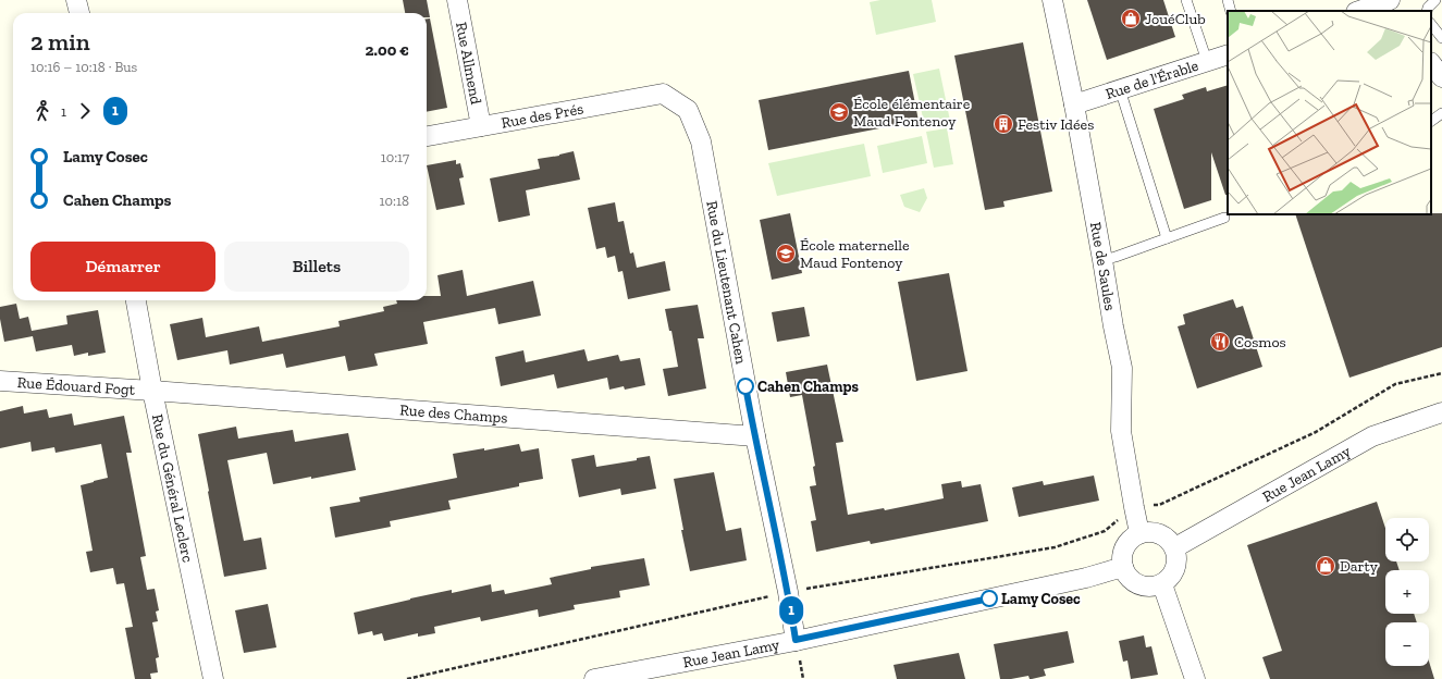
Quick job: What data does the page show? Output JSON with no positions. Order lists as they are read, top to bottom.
{
  "streets": {
    "street": [
      "Rue Allmend",
      "Rue de l'Érable",
      "Rue des Prés",
      "Rue de Saules",
      "Rue du Lieutenant Cahen",
      "Rue Édouard Fogt",
      "Rue des Champs",
      "Rue Jean Lamy",
      "Rue du Général Leclerc"
    ]
  },
  "crossings": [
    ["Rue Allmend", "Rue des Prés"],
    ["Rue de l'Érable", "Rue de Saules"],
    ["Rue des Prés", "Rue du Lieutenant Cahen"],
    ["Rue de Saules", "Rue Jean Lamy"],
    ["Rue du Lieutenant Cahen", "Rue des Champs"],
    ["Rue du Lieutenant Cahen", "Rue Jean Lamy"],
    ["Rue Édouard Fogt", "Rue des Champs"],
    ["Rue Édouard Fogt", "Rue du Général Leclerc"],
    ["Rue des Champs", "Rue du Général Leclerc"]
  ],
  "places": {
    "shop": ["JouéClub", "Darty"],
    "school or university": ["École élémentaire Maud Fontenoy", "École maternelle Maud Fontenoy"],
    "building": ["Festiv Idées"],
    "restaurant": ["Cosmos"],
    "other": ["Cahen Champs", "Lamy Cosec"]
  },
  "lines": ["bus line 1"],
  "page": {
    "on_map": "1",
    "heading": ["2 min", "10:16 – 10:18 · Bus", "2.00 €"],
    "legs": ["1", "1"],
    "list": [
      {
        "name": "Lamy Cosec",
        "value": "10:17"
      },
      {
        "name": "Cahen Champs",
        "value": "10:18"
      }
    ],
    "buttons": ["Démarrer", "Billets"],
    "map_buttons": ["+", "−"]
  }
}
